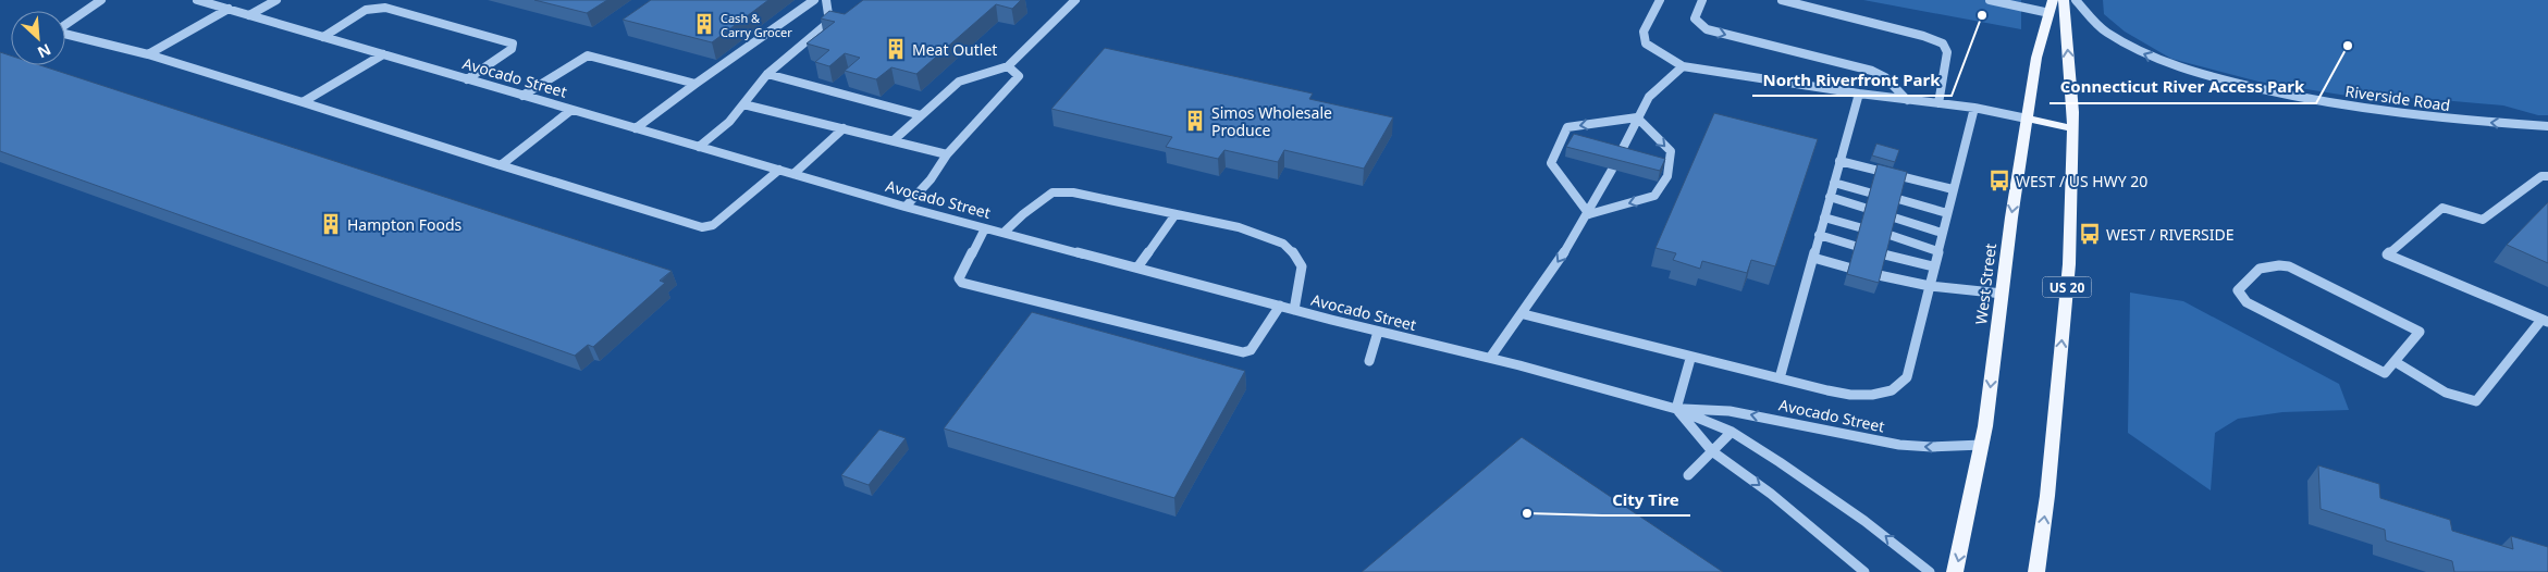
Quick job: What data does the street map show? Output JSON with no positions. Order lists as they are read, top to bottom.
{
  "streets": {
    "main road": ["West Street", "US 20"],
    "street": ["Avocado Street", "Riverside Road"]
  },
  "crossings": [
    ["Avocado Street", "West Street"]
  ],
  "one_way": ["Riverside Road"],
  "places": {
    "other": ["North Riverfront Park", "Connecticut River Access Park", "City Tire"],
    "building": [
      "Cash & Carry Grocer",
      "Meat Outlet",
      "Simos Wholesale Produce",
      "Hampton Foods"
    ],
    "bus stop": ["WEST / US HWY 20", "WEST / RIVERSIDE"]
  },
  "north": "bottom right"
}
